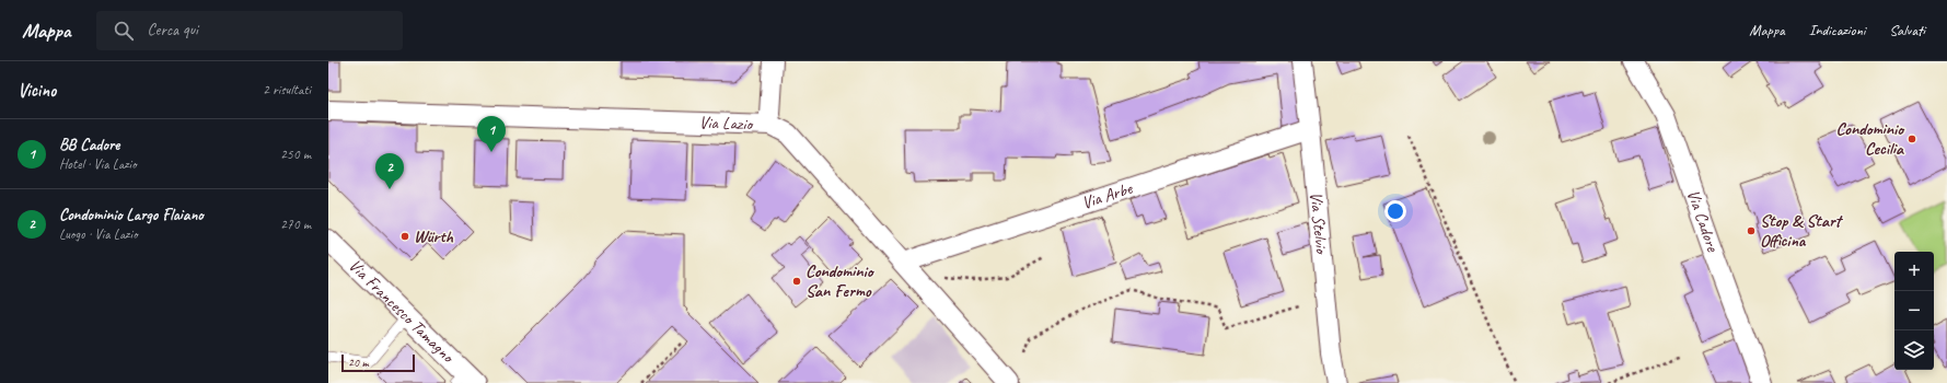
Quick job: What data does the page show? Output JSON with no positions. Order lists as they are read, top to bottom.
{
  "streets": {
    "street": [
      "Via Lazio",
      "Via Arbe",
      "Via Cadore",
      "Via Stelvio",
      "Via Francesco Tamagno"
    ]
  },
  "crossings": [
    ["Via Lazio", "Via Arbe"],
    ["Via Arbe", "Via Stelvio"]
  ],
  "places": [
    "Condominio Cecilia",
    "Stop & Start Officina",
    "Würth",
    "Condominio San Fermo"
  ],
  "scale_bar": "20 m",
  "page": {
    "header": "Mappa",
    "search": "Cerca qui",
    "nav": ["Mappa", "Indicazioni", "Salvati"],
    "heading": ["Vicino", "2 risultati"],
    "pins": ["1", "2"],
    "list": [
      {
        "mark": "1",
        "name": "BB Cadore",
        "note": "Hotel · Via Lazio",
        "value": "250 m"
      },
      {
        "mark": "2",
        "name": "Condominio Largo Flaiano",
        "note": "Luogo · Via Lazio",
        "value": "270 m"
      }
    ],
    "map_buttons": ["+", "−"],
    "scale": "20 m"
  }
}
